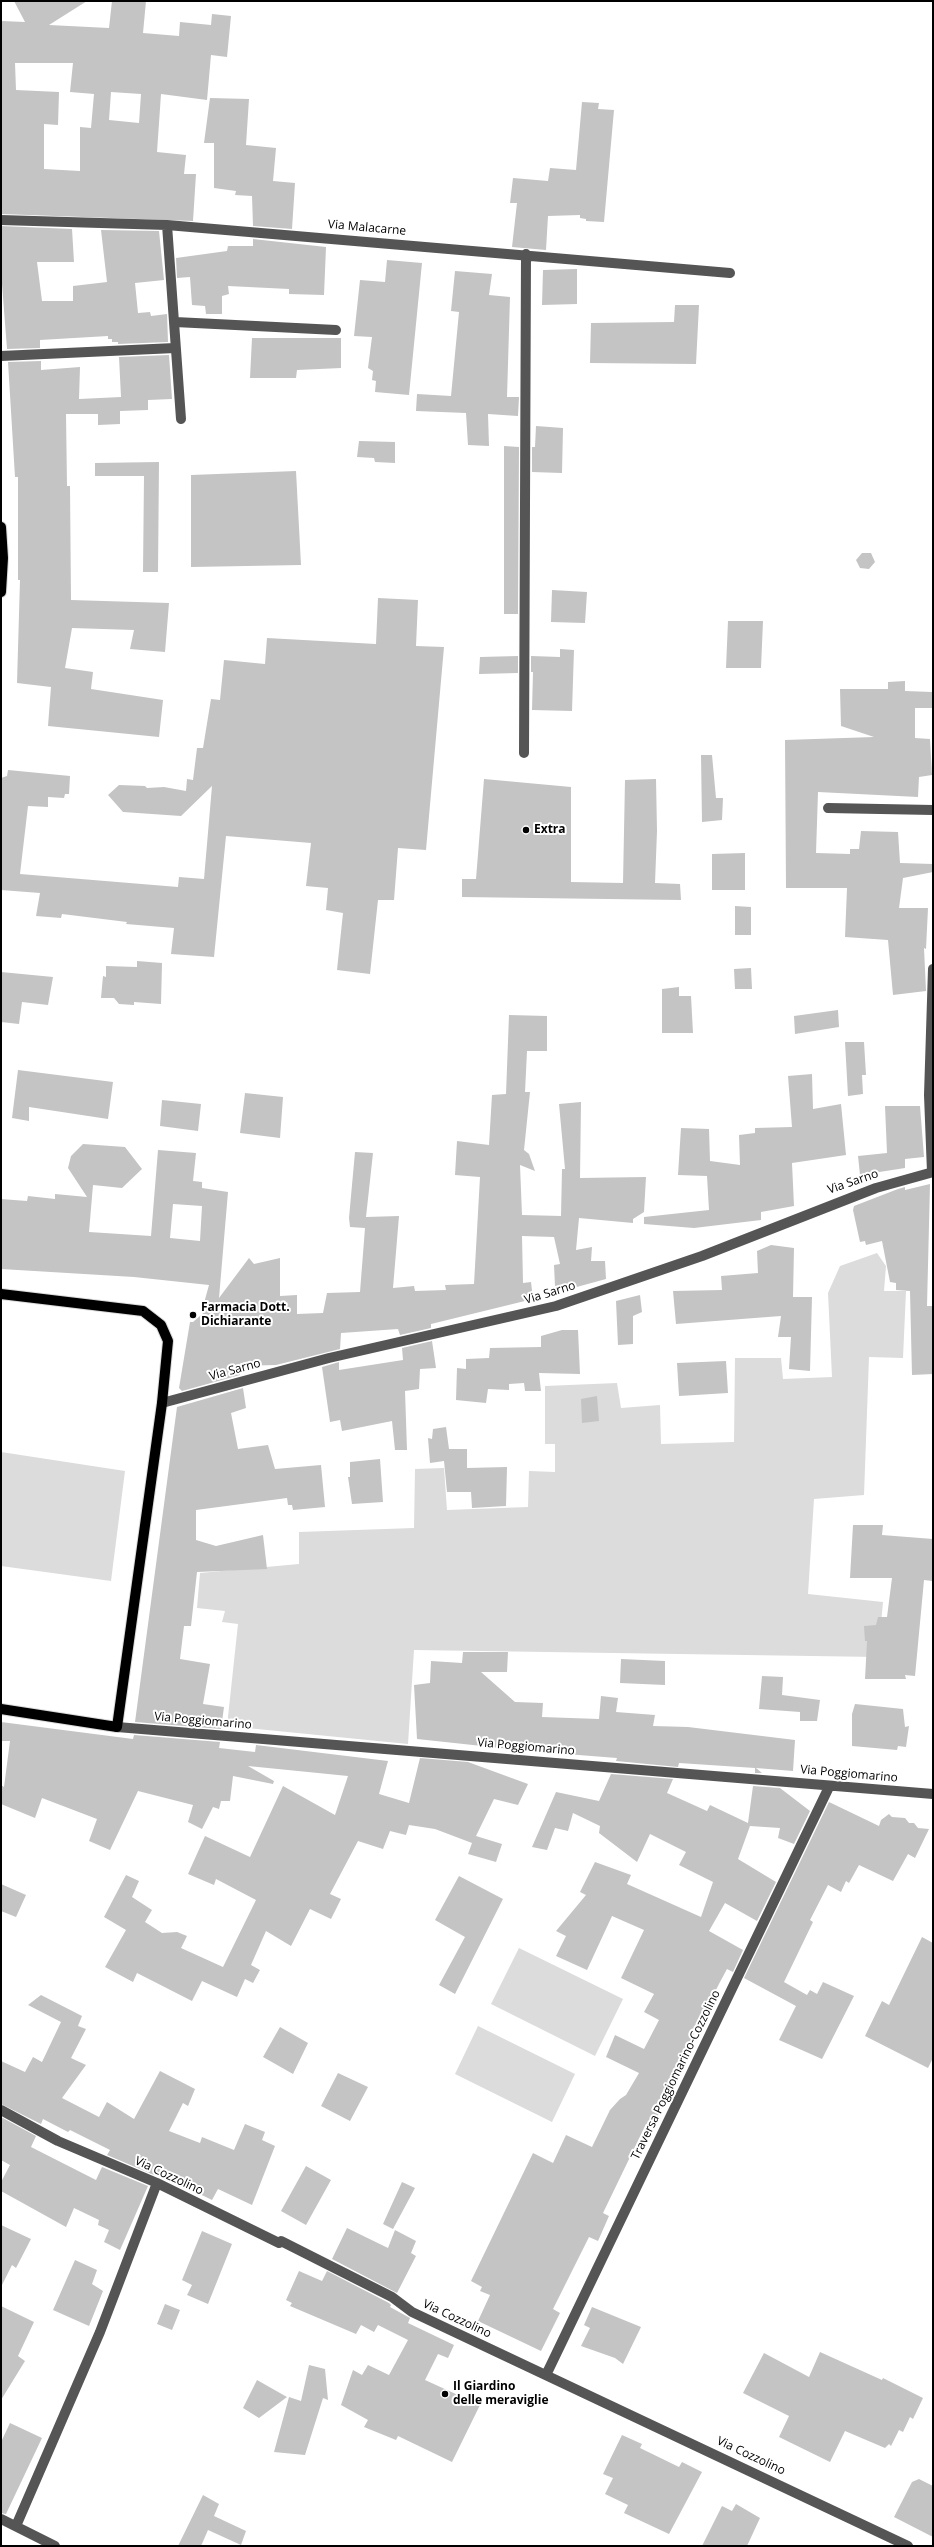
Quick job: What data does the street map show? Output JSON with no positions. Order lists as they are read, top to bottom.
{
  "streets": {
    "street": [
      "Via Malacarne",
      "Via Sarno",
      "Via Poggiomarino",
      "Traversa Poggiomarino-Cozzolino",
      "Via Cozzolino"
    ]
  },
  "crossings": [
    ["Via Poggiomarino", "Traversa Poggiomarino-Cozzolino"],
    ["Traversa Poggiomarino-Cozzolino", "Via Cozzolino"]
  ],
  "places": ["Extra", "Farmacia Dott. Dichiarante", "Il Giardino delle meraviglie"]
}
